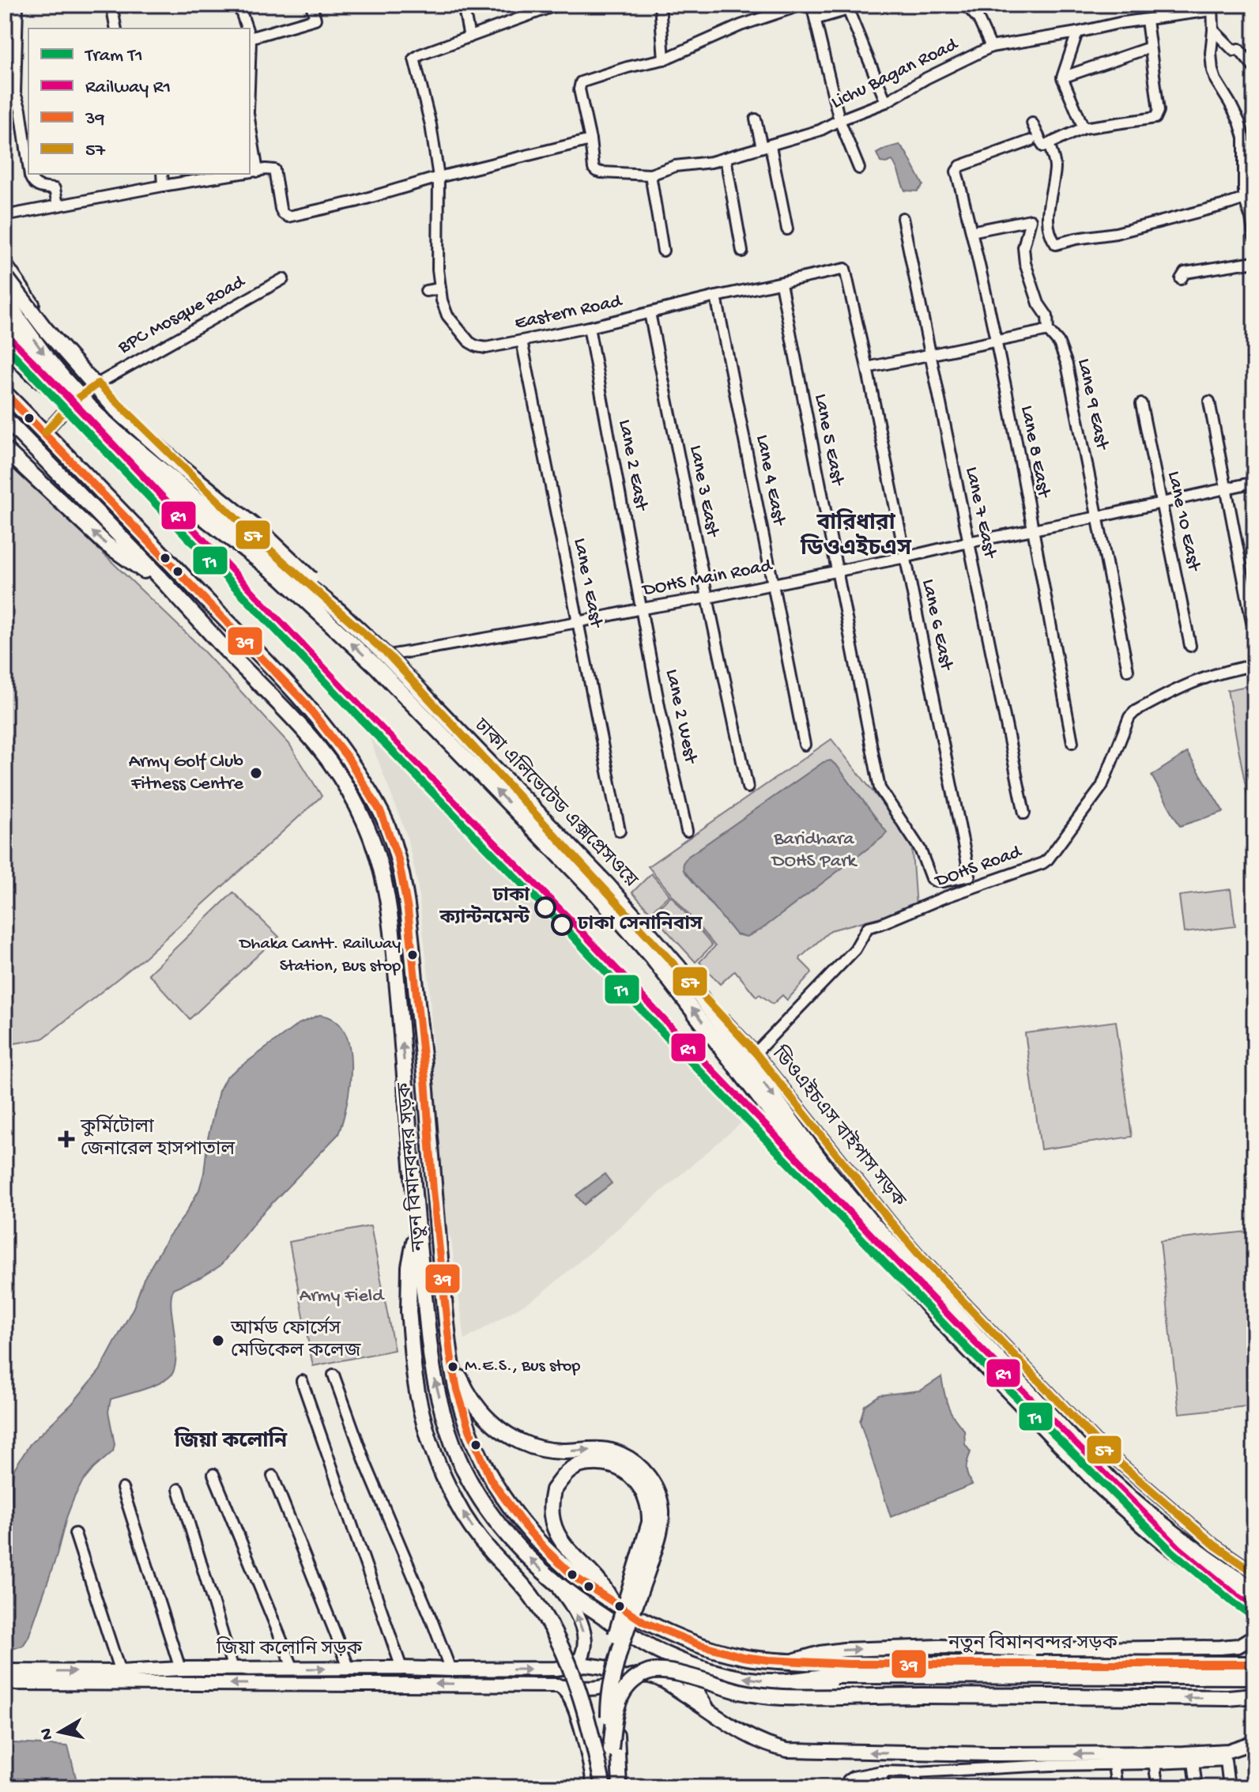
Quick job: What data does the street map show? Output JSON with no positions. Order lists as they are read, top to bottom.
{
  "streets": {
    "highway": ["ঢাকা এলিভেটেড এক্সপ্রেসওয়ে", "নতুন বিমানবন্দর সড়ক"],
    "main road": ["জিয়া কলোনি সড়ক"],
    "street": [
      "Lichu Bagan Road",
      "Eastern Road",
      "BPC Mosque Road",
      "Lane 9 East",
      "Lane 5 East",
      "Lane 8 East",
      "Lane 2 East",
      "Lane 4 East",
      "Lane 3 East",
      "Lane 7 East",
      "Lane 10 East",
      "DOHS Main Road",
      "Lane 1 East",
      "Lane 6 East",
      "Lane 2 West",
      "DOHS Road",
      "ডিওএইচএস বাইপাস সড়ক"
    ]
  },
  "crossings": [
    ["Eastern Road", "Lane 5 East"],
    ["Eastern Road", "Lane 2 East"],
    ["Eastern Road", "Lane 4 East"],
    ["Eastern Road", "Lane 3 East"],
    ["Eastern Road", "Lane 1 East"],
    ["Eastern Road", "Lane 6 East"],
    ["BPC Mosque Road", "ডিওএইচএস বাইপাস সড়ক"],
    ["BPC Mosque Road", "নতুন বিমানবন্দর সড়ক"],
    ["Lane 9 East", "Lane 8 East"],
    ["Lane 9 East", "DOHS Main Road"],
    ["Lane 5 East", "DOHS Main Road"],
    ["Lane 5 East", "Lane 6 East"],
    ["Lane 8 East", "DOHS Main Road"],
    ["Lane 2 East", "DOHS Main Road"],
    ["Lane 2 East", "Lane 2 West"],
    ["Lane 4 East", "DOHS Main Road"],
    ["Lane 3 East", "DOHS Main Road"],
    ["Lane 7 East", "DOHS Main Road"],
    ["Lane 10 East", "DOHS Main Road"],
    ["DOHS Main Road", "Lane 1 East"],
    ["DOHS Main Road", "Lane 6 East"],
    ["DOHS Main Road", "Lane 2 West"],
    ["DOHS Main Road", "ডিওএইচএস বাইপাস সড়ক"],
    ["DOHS Road", "ডিওএইচএস বাইপাস সড়ক"]
  ],
  "districts": ["বারিধারা ডিওএইচএস", "জিয়া কলোনি"],
  "parks": ["Baridhara DOHS Park", "Army Field"],
  "places": {
    "other": [
      "Army Golf Club Fitness Centre",
      "ঢাকা ক্যান্টনমেন্ট",
      "ঢাকা সেনানিবাস",
      "Dhaka Cantt. Railway Station, Bus stop",
      "আর্মড ফোর্সেস মেডিকেল কলেজ",
      "M.E.S., Bus stop"
    ],
    "health": ["কুর্মিটোলা জেনারেল হাসপাতাল"]
  },
  "lines": [
    "rail line R1",
    "tram line T1",
    "transit line 57",
    "transit line 39"
  ],
  "legend": [
    "Tram T1",
    "Railway R1",
    "39",
    "57"
  ],
  "north": "left"
}
